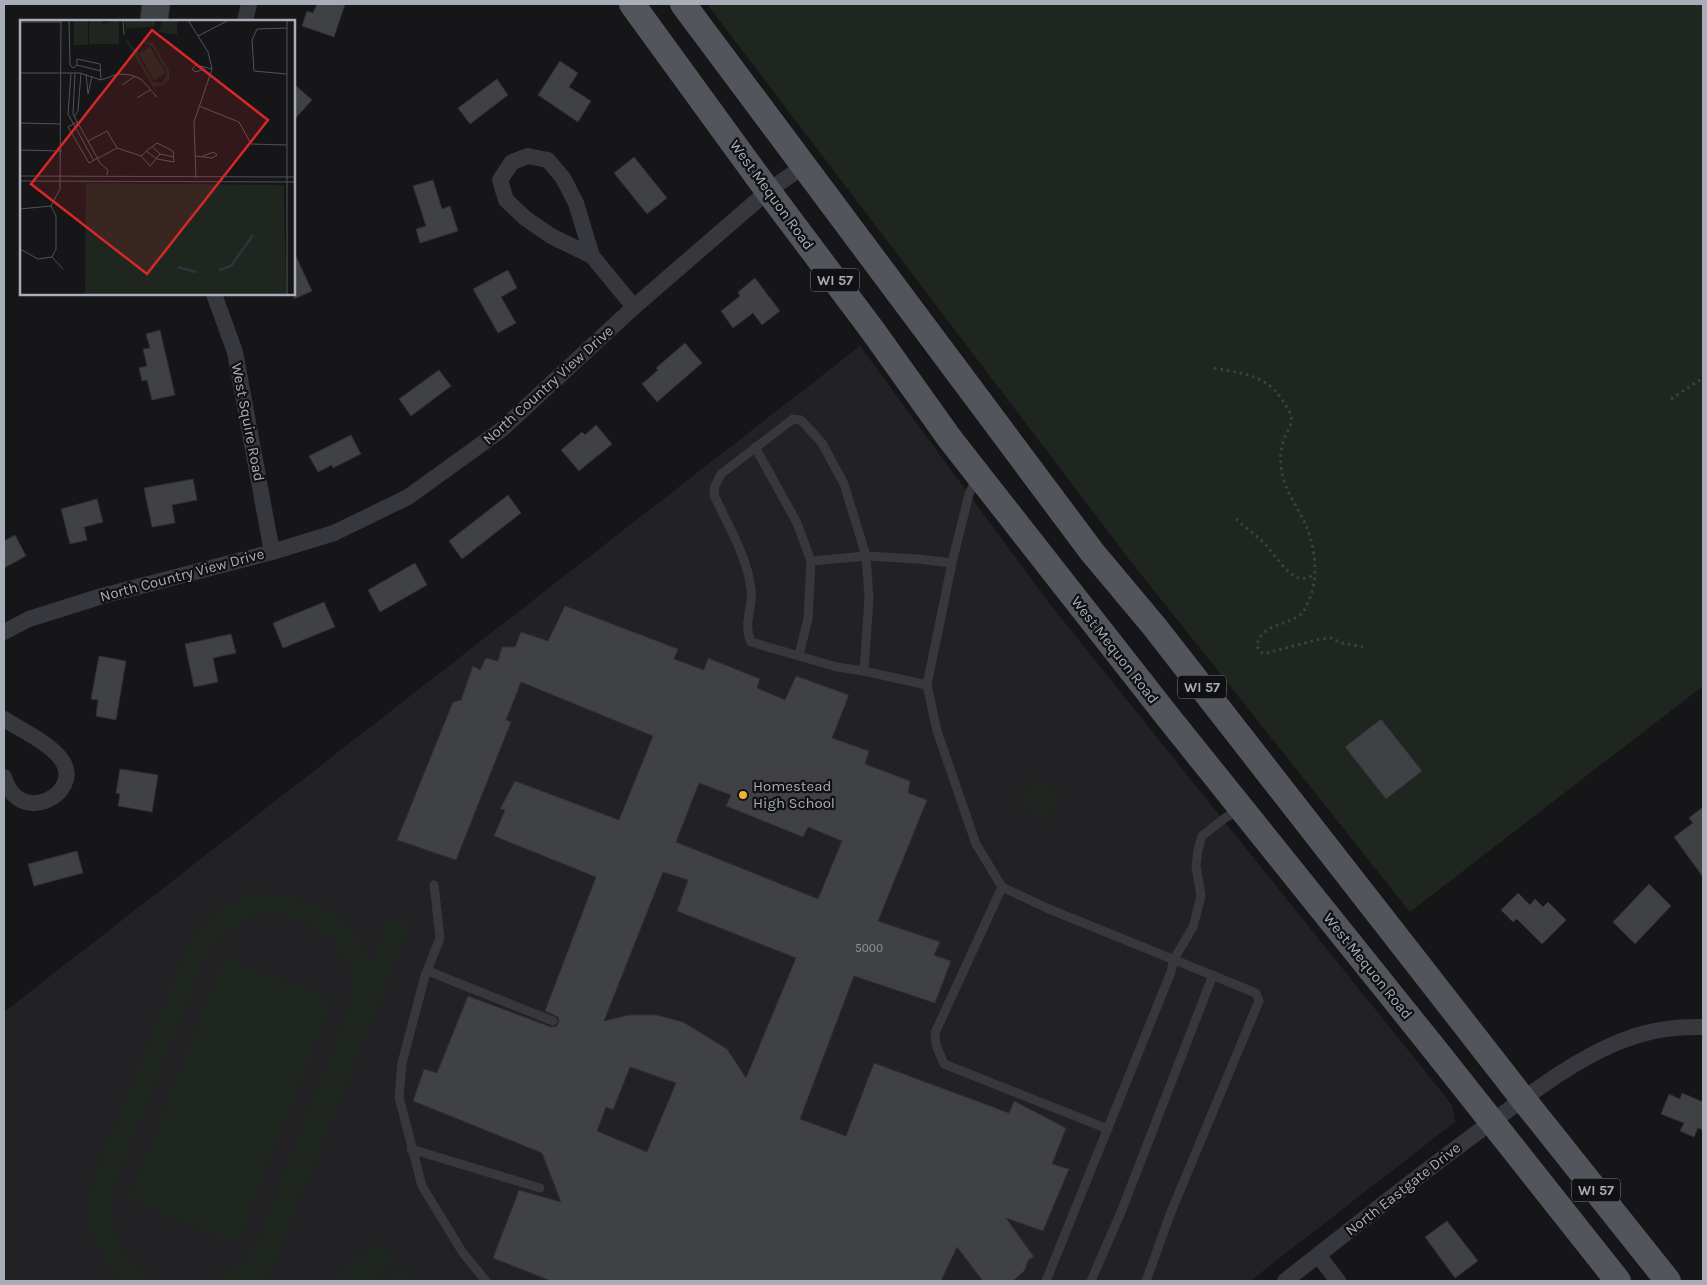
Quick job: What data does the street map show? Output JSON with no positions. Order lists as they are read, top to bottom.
{
  "streets": {
    "main road": ["West Mequon Road", "WI 57"],
    "street": ["North Country View Drive", "West Squire Road", "North Eastgate Drive"]
  },
  "crossings": [
    ["West Mequon Road", "North Country View Drive"],
    ["West Mequon Road", "North Eastgate Drive"],
    ["WI 57", "North Country View Drive"],
    ["WI 57", "North Eastgate Drive"],
    ["North Country View Drive", "West Squire Road"]
  ],
  "places": ["Homestead High School"],
  "house_numbers": ["5000"]
}
